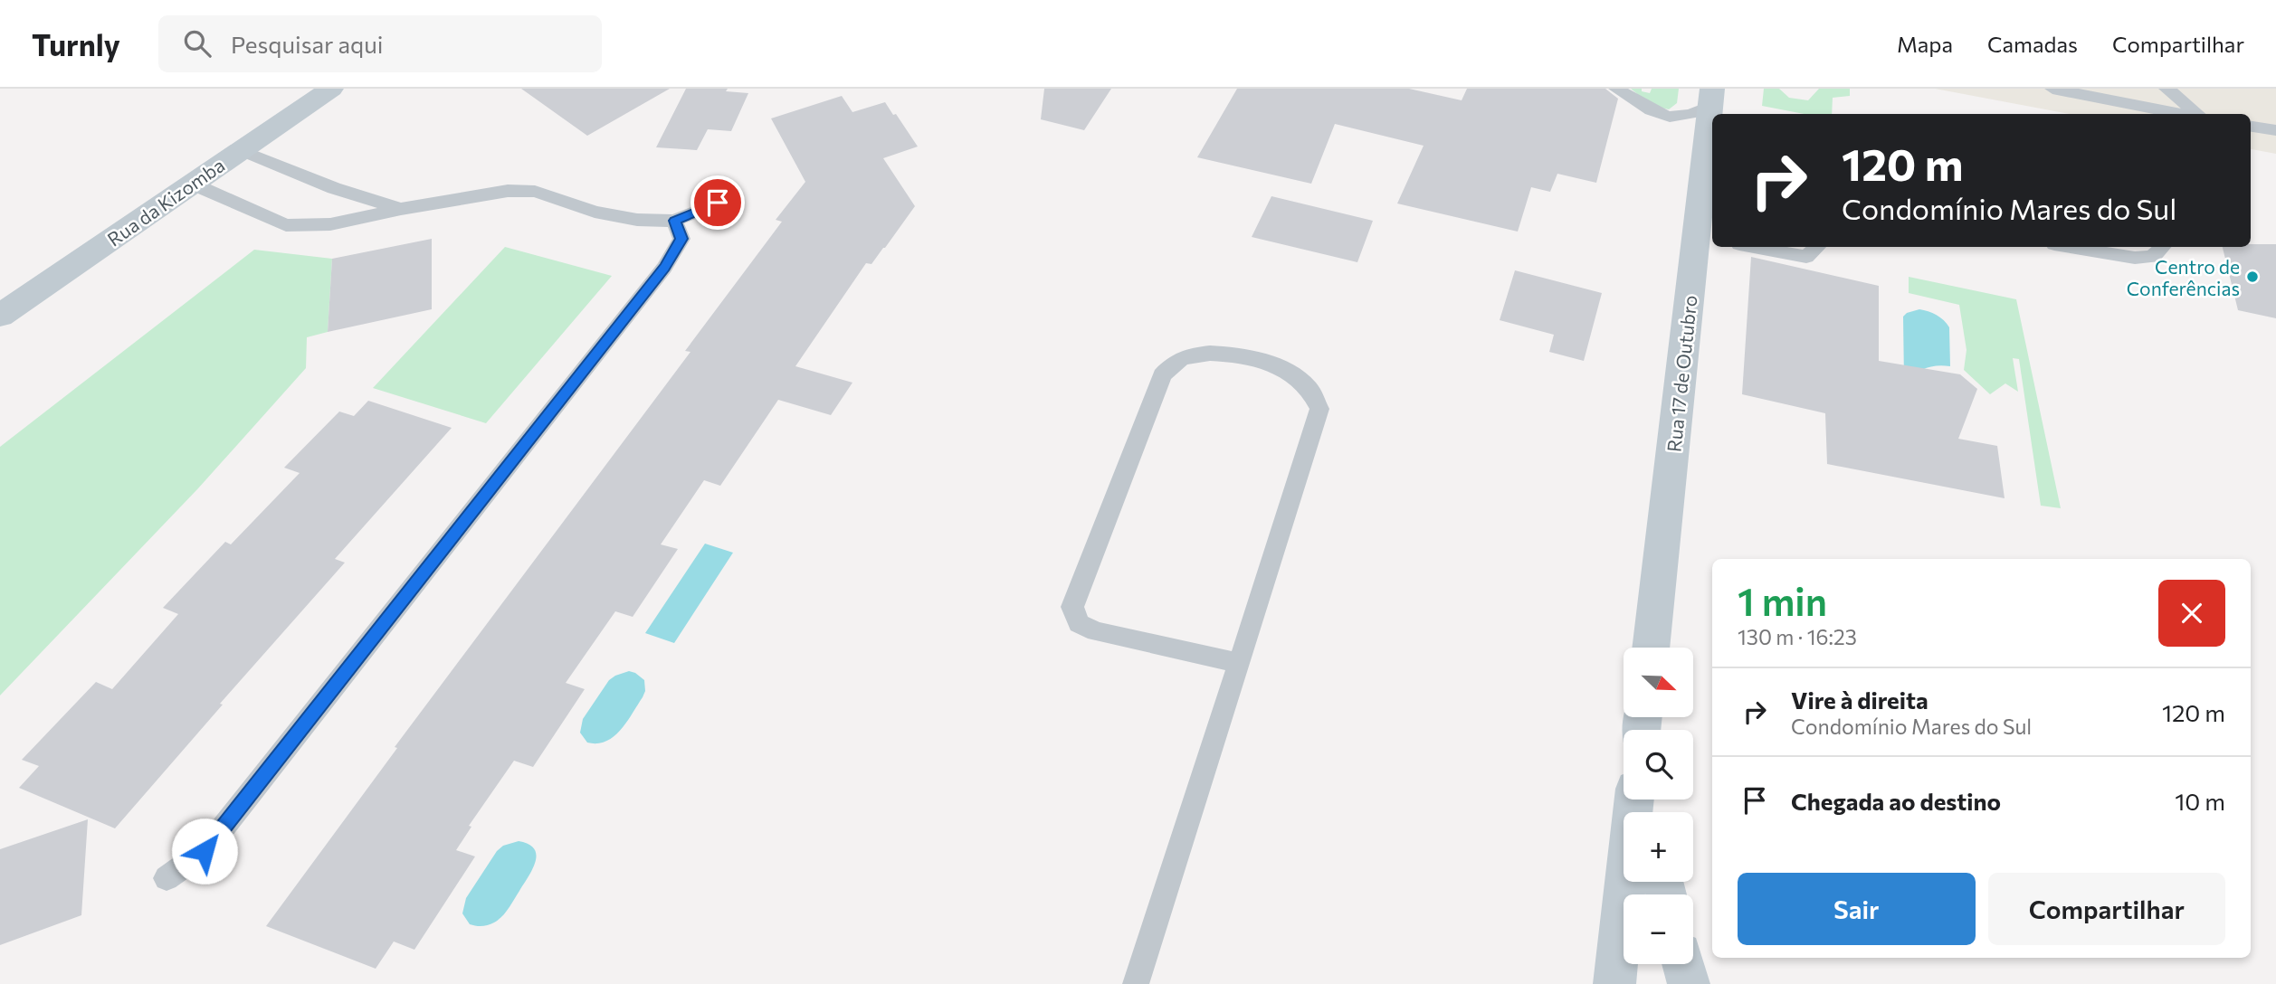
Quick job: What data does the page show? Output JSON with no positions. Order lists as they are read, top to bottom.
{
  "streets": {
    "main road": ["Rua da Kizomba", "Rua 17 de Outubro"]
  },
  "places": ["Centro de Conferências"],
  "north": "bottom right",
  "page": {
    "header": "Turnly",
    "search": "Pesquisar aqui",
    "nav": ["Mapa", "Camadas", "Compartilhar"],
    "turn": ["120 m", "Condomínio Mares do Sul"],
    "heading": ["1 min", "130 m · 16:23"],
    "map_buttons": ["+", "−"],
    "list": [
      {
        "name": "Vire à direita",
        "note": "Condomínio Mares do Sul",
        "value": "120 m"
      },
      {
        "name": "Chegada ao destino",
        "value": "10 m"
      }
    ],
    "buttons": ["Sair", "Compartilhar"]
  }
}
